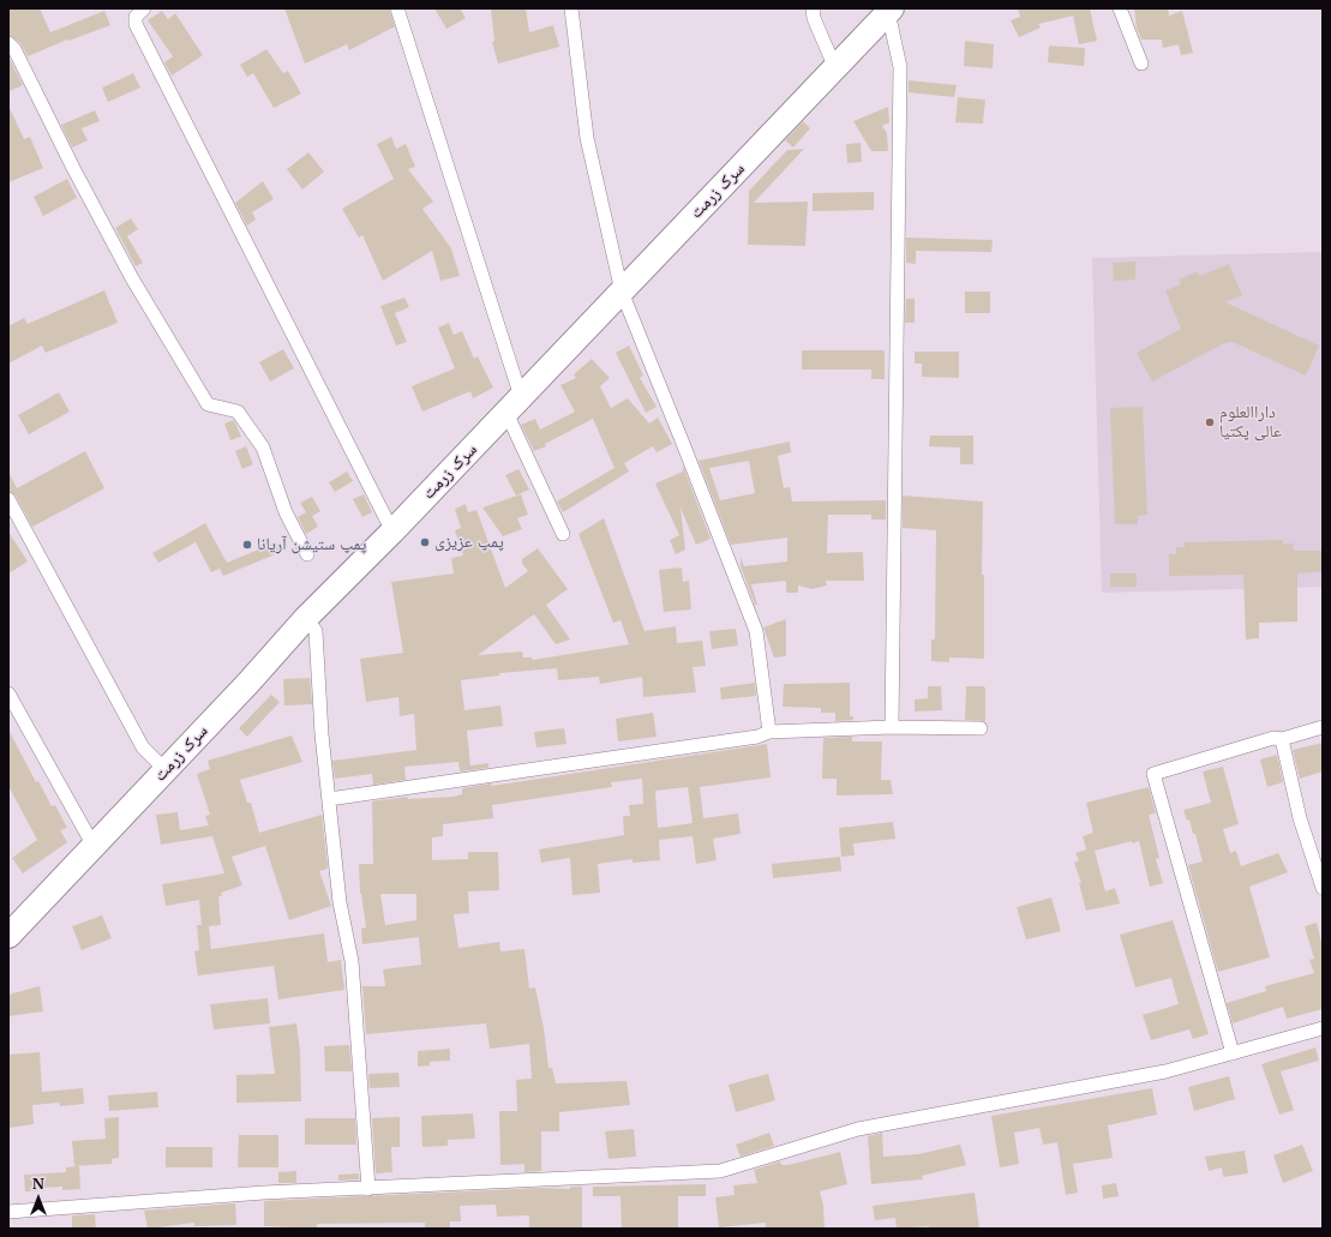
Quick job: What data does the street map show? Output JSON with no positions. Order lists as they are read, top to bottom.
{
  "streets": {
    "highway": ["سرک زرمت"]
  },
  "places": ["داراالعلوم عالی پکتیا", "پمپ عزیزی", "پمپ ستیشن آریانا"],
  "north": "top"
}
